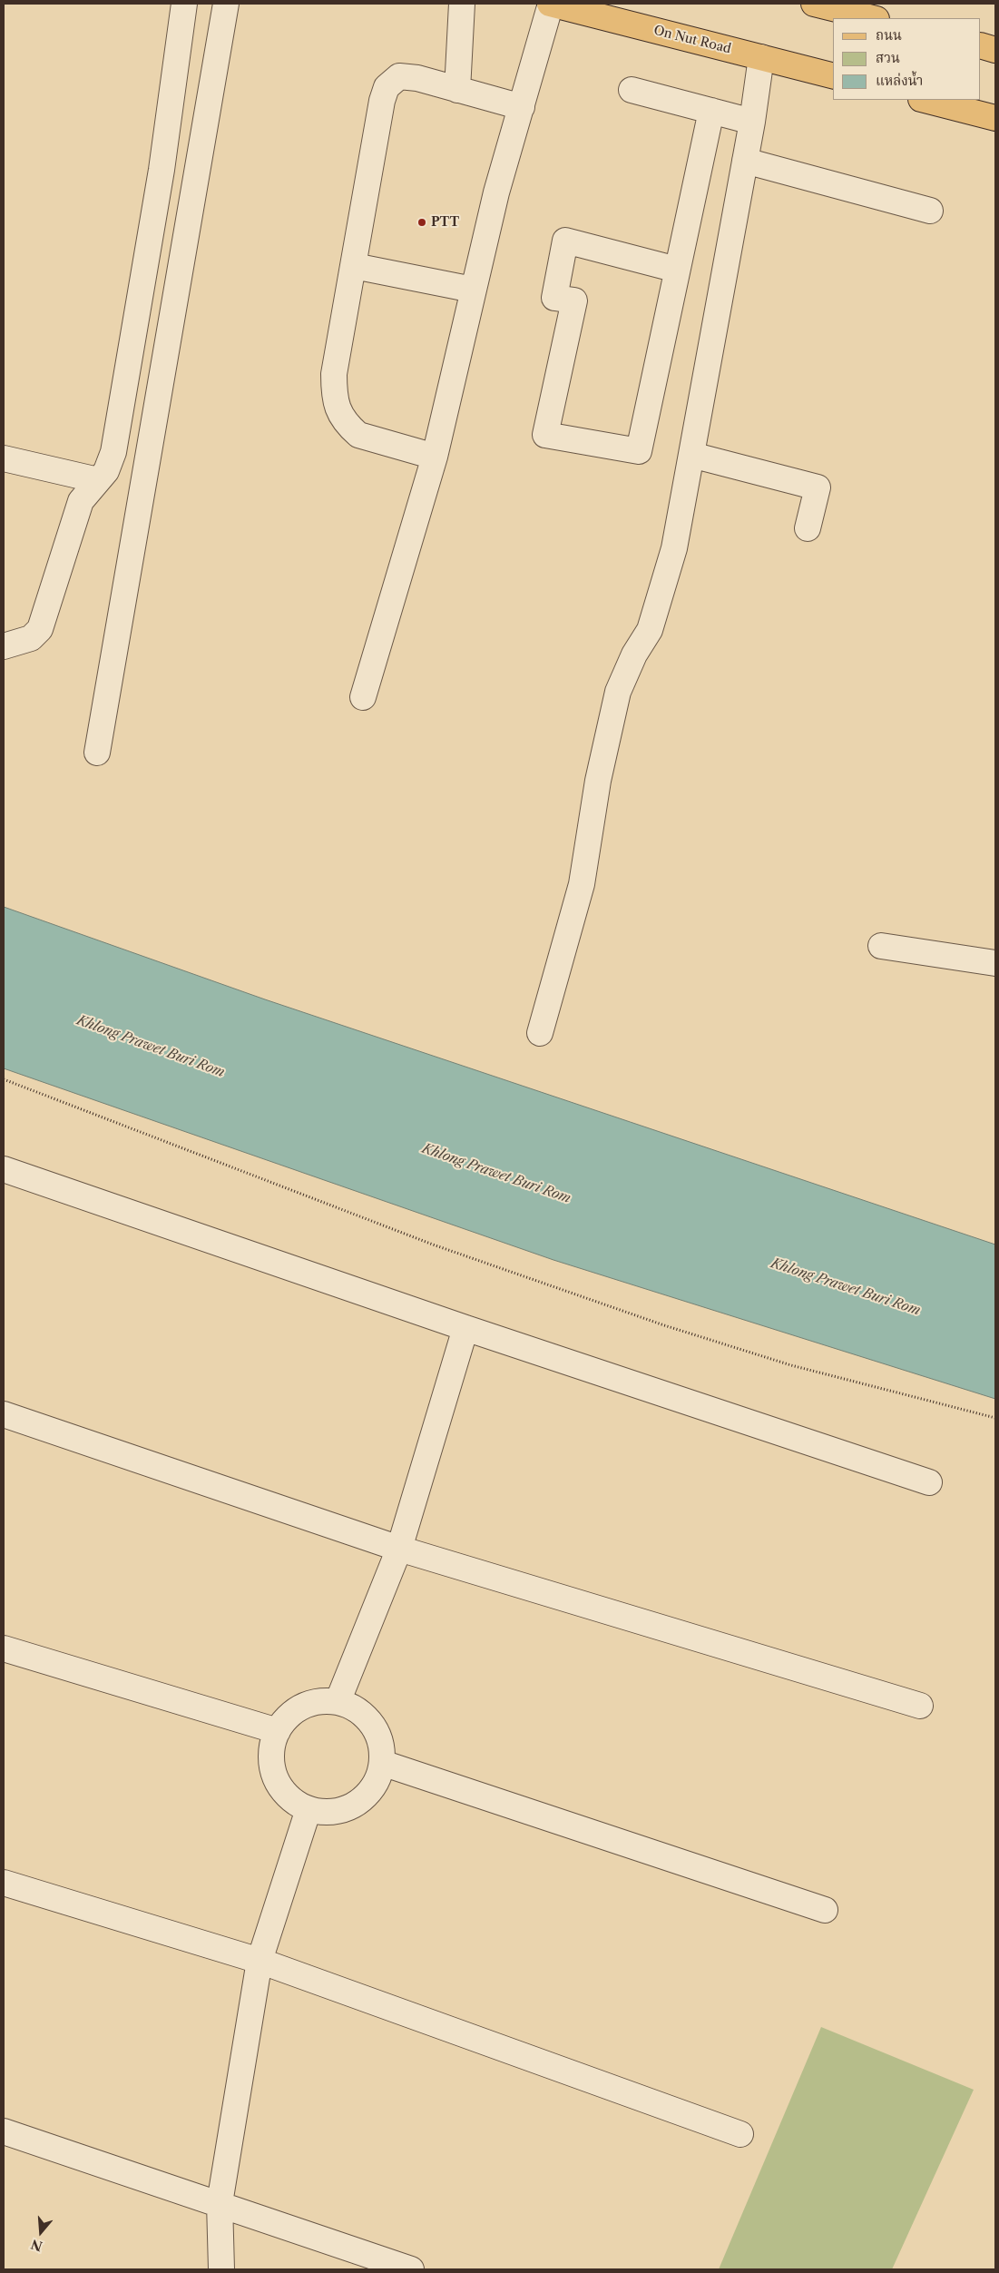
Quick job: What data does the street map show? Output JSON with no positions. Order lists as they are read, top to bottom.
{
  "streets": {
    "main road": ["On Nut Road"]
  },
  "water": ["Khlong Prawet Buri Rom"],
  "places": ["PTT"],
  "legend": ["ถนน", "สวน", "แหล่งน้ำ"],
  "north": "bottom"
}
